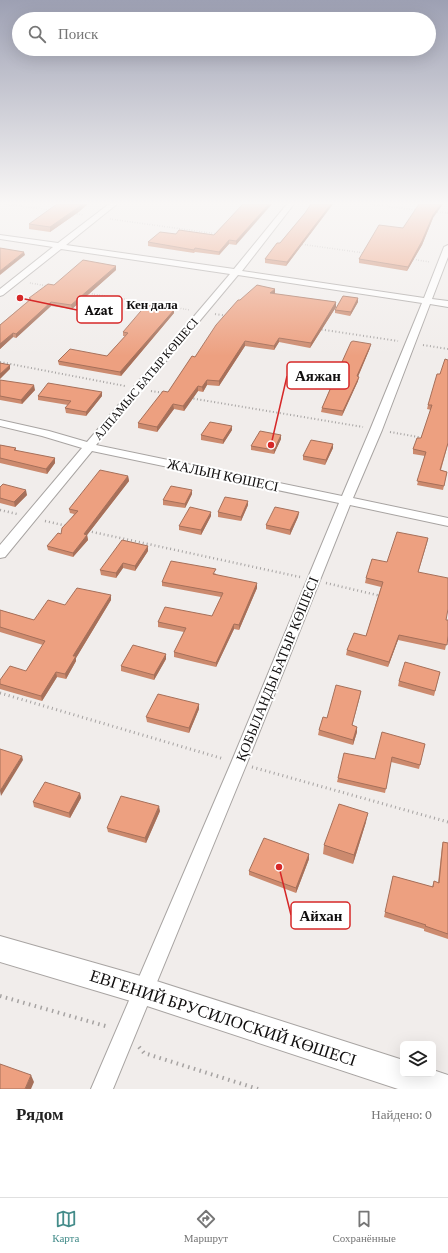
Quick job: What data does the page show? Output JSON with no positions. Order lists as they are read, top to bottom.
{
  "streets": {
    "main road": ["ЕВГЕНИЙ БРУСИЛОСКИЙ КӨШЕСІ"],
    "street": ["АЛПАМЫС БАТЫР КӨШЕСІ", "ЖАЛЫН КӨШЕСІ", "ҚОБЫЛАНДЫ БАТЫР КӨШЕСІ"]
  },
  "crossings": [
    ["АЛПАМЫС БАТЫР КӨШЕСІ", "ЖАЛЫН КӨШЕСІ"],
    ["ЖАЛЫН КӨШЕСІ", "ҚОБЫЛАНДЫ БАТЫР КӨШЕСІ"],
    ["ҚОБЫЛАНДЫ БАТЫР КӨШЕСІ", "ЕВГЕНИЙ БРУСИЛОСКИЙ КӨШЕСІ"]
  ],
  "districts": ["Кен дала"],
  "places": ["Azat", "Аяжан", "Айхан"],
  "page": {
    "search": "Поиск",
    "heading": ["Рядом", "Найдено: 0"],
    "nav": ["Карта", "Маршрут", "Сохранённые"]
  }
}
